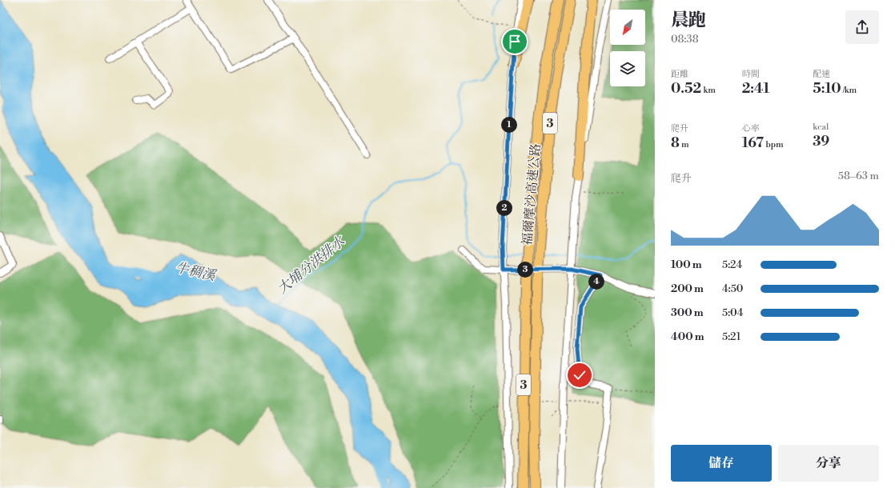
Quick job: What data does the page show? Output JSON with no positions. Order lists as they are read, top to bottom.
{
  "streets": {
    "highway": ["3", "福爾摩沙高速公路"]
  },
  "water": ["大埔分洪排水", "牛稠溪"],
  "north": "bottom left",
  "page": {
    "heading": ["晨跑", "08:38"],
    "stats": [
      ["距離", "0.52 km"],
      ["時間", "2:41"],
      ["配速", "5:10 /km"],
      ["爬升", "8 m"],
      ["心率", "167 bpm"],
      ["kcal", "39"]
    ],
    "pins": [
      "1",
      "2",
      "3",
      "4"
    ],
    "chart": ["爬升", "58–63 m"],
    "list": [
      {
        "name": "100 m",
        "note": "5:24"
      },
      {
        "name": "200 m",
        "note": "4:50"
      },
      {
        "name": "300 m",
        "note": "5:04"
      },
      {
        "name": "400 m",
        "note": "5:21"
      }
    ],
    "buttons": ["儲存", "分享"]
  }
}
